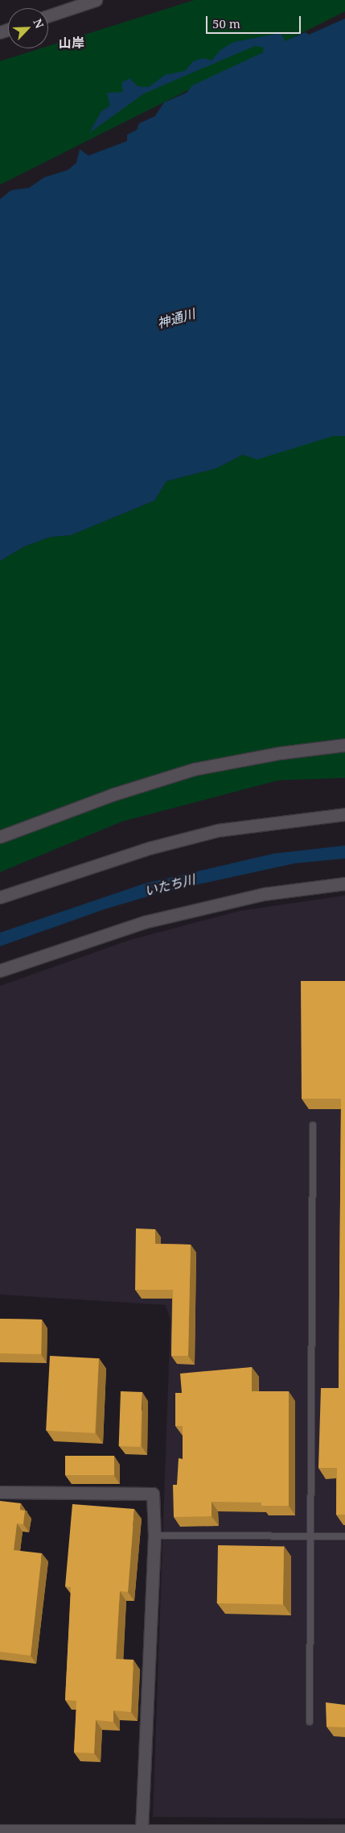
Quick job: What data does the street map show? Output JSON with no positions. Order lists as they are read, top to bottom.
{
  "districts": ["山岸"],
  "water": ["神通川", "いたち川"],
  "scale_bar": "50 m",
  "north": "top right"
}
